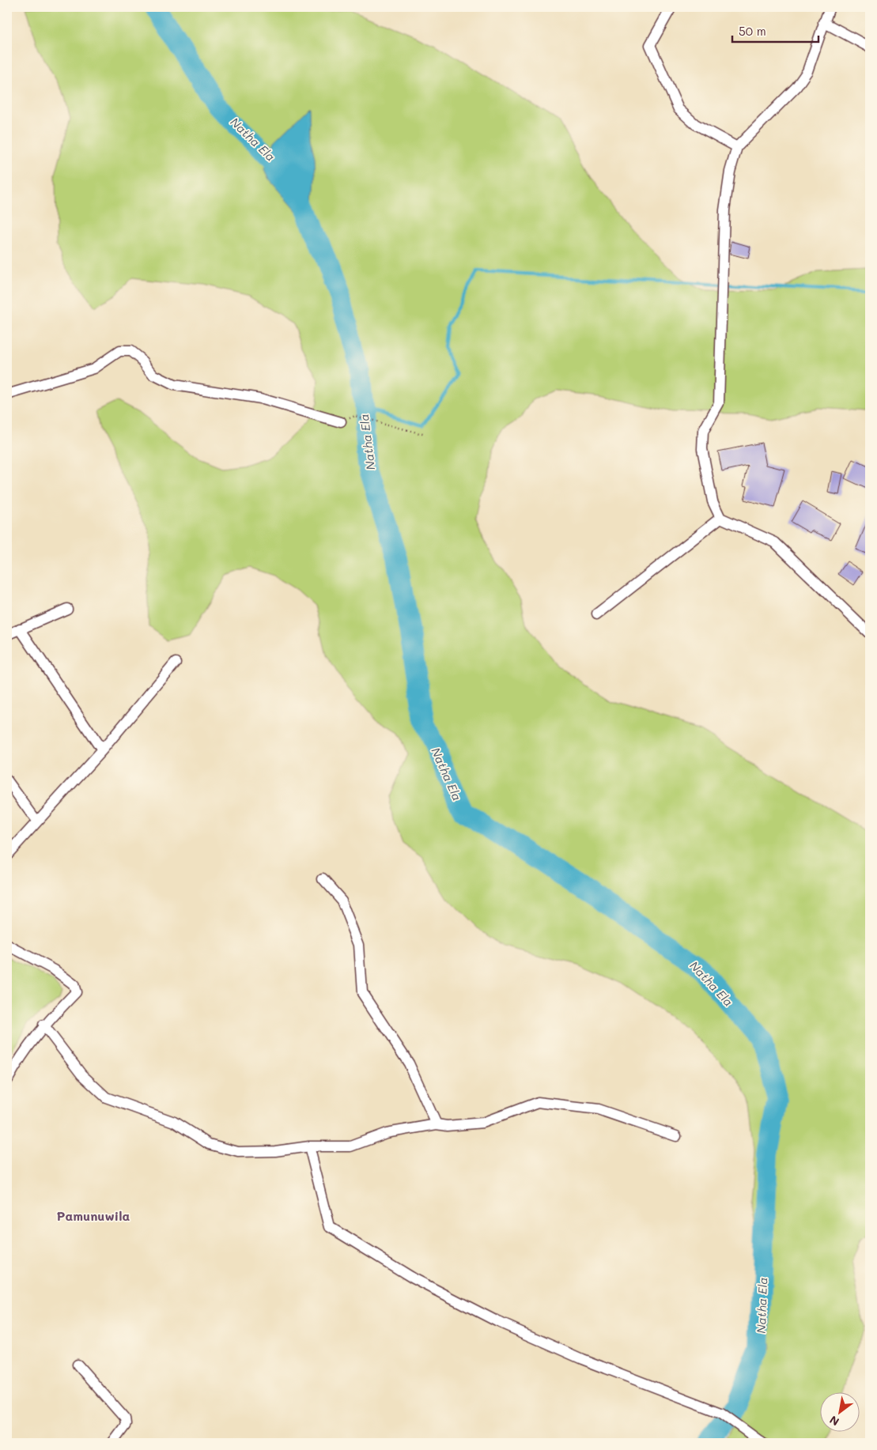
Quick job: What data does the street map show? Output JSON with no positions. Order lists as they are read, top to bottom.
{
  "districts": ["Pamunuwila"],
  "water": ["Natha Ela"],
  "scale_bar": "50 m",
  "north": "bottom left"
}
